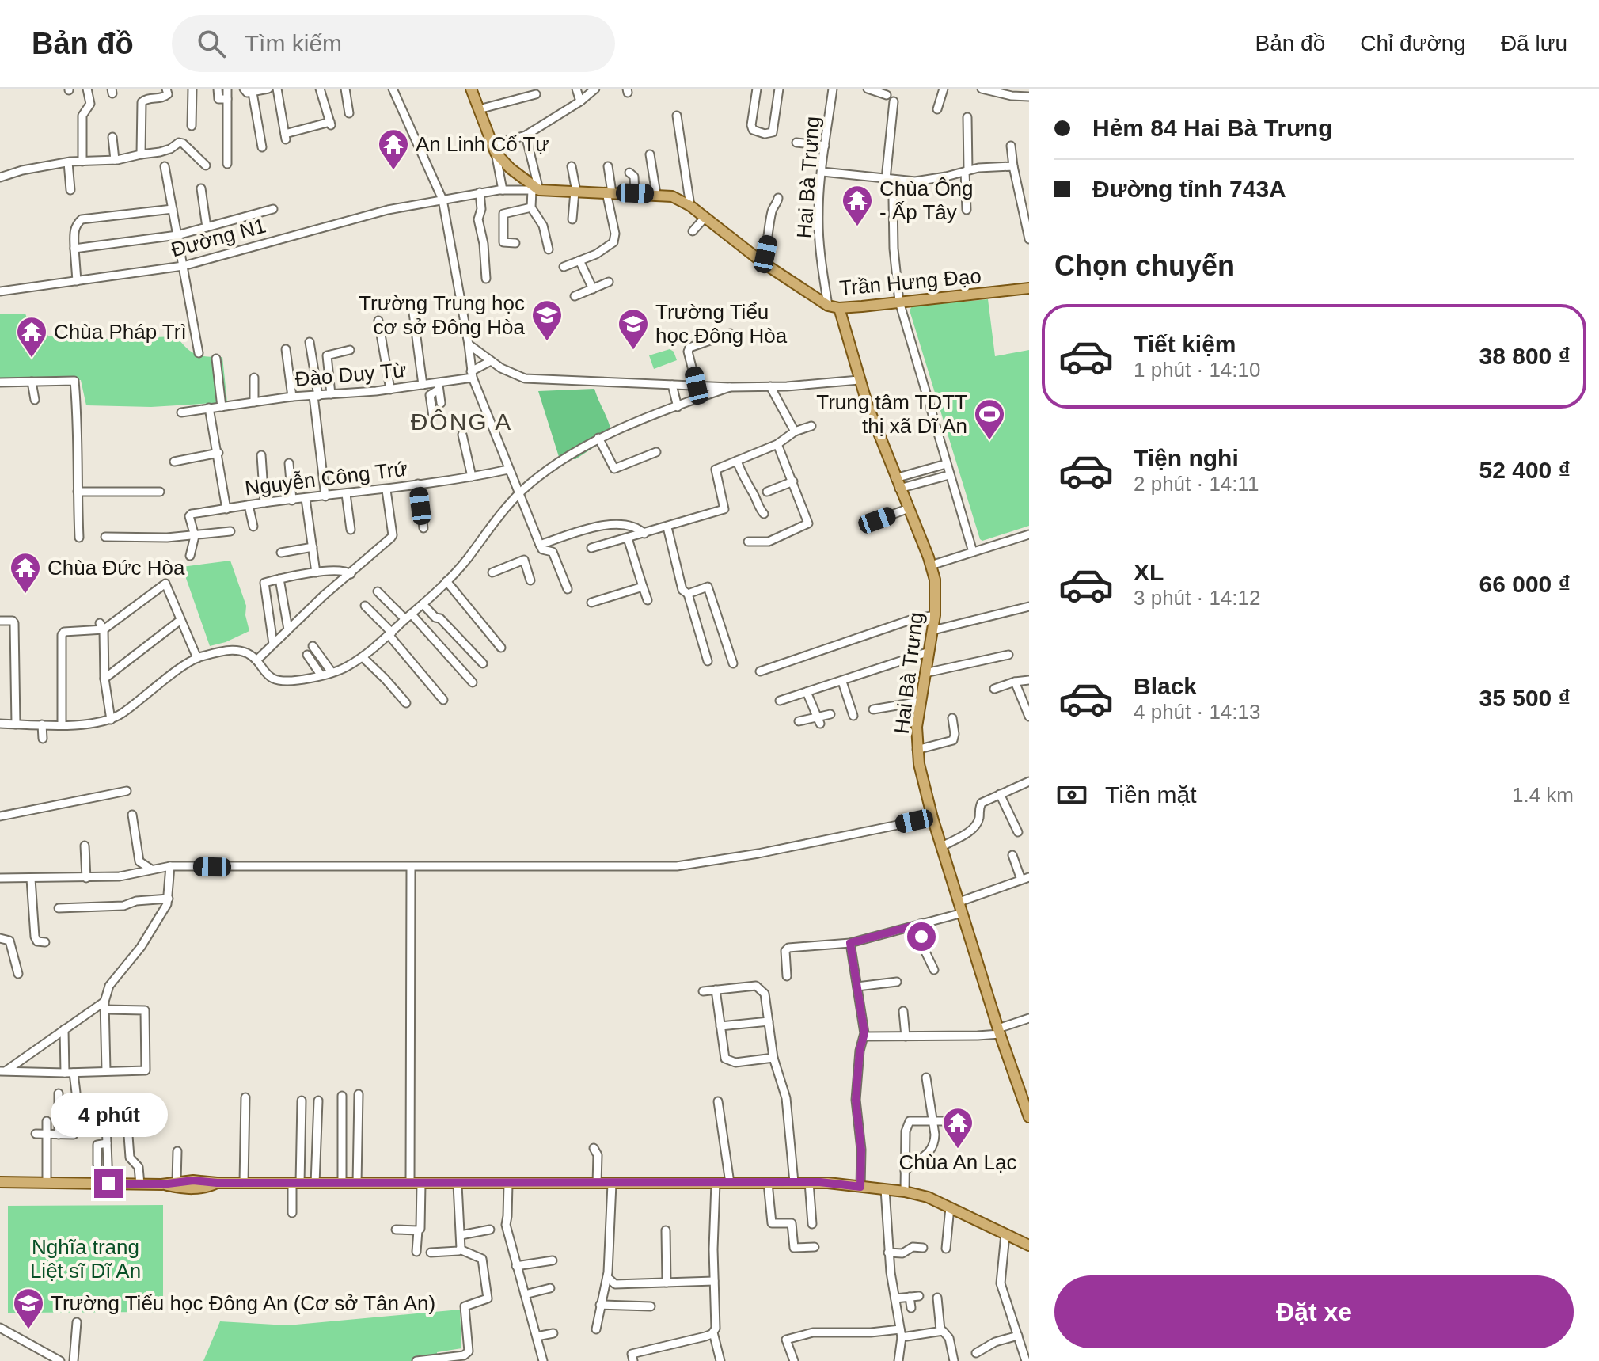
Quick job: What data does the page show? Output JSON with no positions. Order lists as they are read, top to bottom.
{
  "streets": {
    "main road": ["Hai Bà Trưng", "Trần Hưng Đạo"],
    "street": ["Đường N1", "Đào Duy Từ", "Nguyễn Công Trứ"]
  },
  "crossings": [
    ["Hai Bà Trưng", "Trần Hưng Đạo"],
    ["Đường N1", "Trần Hưng Đạo"]
  ],
  "districts": ["ĐÔNG A"],
  "parks": ["Nghĩa trang Liệt sĩ Dĩ An"],
  "places": {
    "temple": [
      "An Linh Cổ Tự",
      "Chùa Ông - Ấp Tây",
      "Chùa Pháp Trì",
      "Chùa Đức Hòa",
      "Chùa An Lạc"
    ],
    "school or university": ["Trường Trung học cơ sở Đông Hòa", "Trường Tiểu học Đông Hòa", "Trường Tiểu học Đông An (Cơ sở Tân An)"],
    "sports": ["Trung tâm TDTT thị xã Dĩ An"]
  },
  "page": {
    "header": "Bản đồ",
    "search": "Tìm kiếm",
    "nav": ["Bản đồ", "Chỉ đường", "Đã lưu"],
    "banner": ["Hẻm 84 Hai Bà Trưng", "Đường tỉnh 743A"],
    "heading": "Chọn chuyến",
    "list": [
      {
        "name": "Tiết kiệm",
        "note": "1 phút · 14:10",
        "value": "38 800 ₫"
      },
      {
        "name": "Tiện nghi",
        "note": "2 phút · 14:11",
        "value": "52 400 ₫"
      },
      {
        "name": "XL",
        "note": "3 phút · 14:12",
        "value": "66 000 ₫"
      },
      {
        "name": "Black",
        "note": "4 phút · 14:13",
        "value": "35 500 ₫"
      }
    ],
    "pay": ["Tiền mặt", "1.4 km"],
    "bubble": "4 phút",
    "buttons": "Đặt xe"
  }
}
